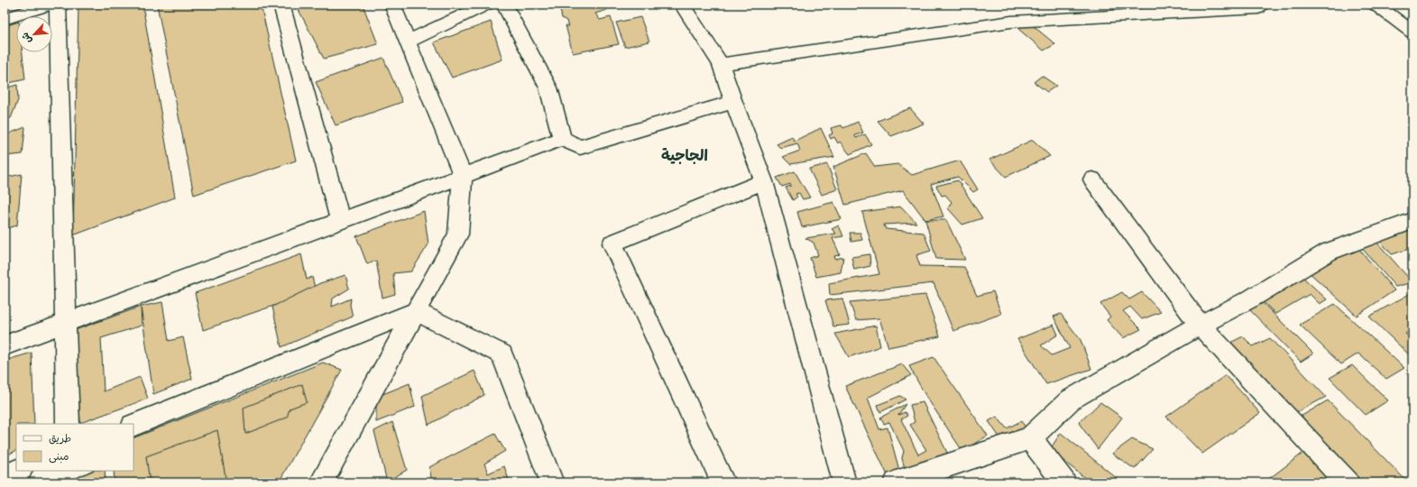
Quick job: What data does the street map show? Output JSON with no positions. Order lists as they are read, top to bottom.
{
  "districts": ["الجاجية"],
  "legend": ["طريق", "مبنى"],
  "north": "bottom left"
}
